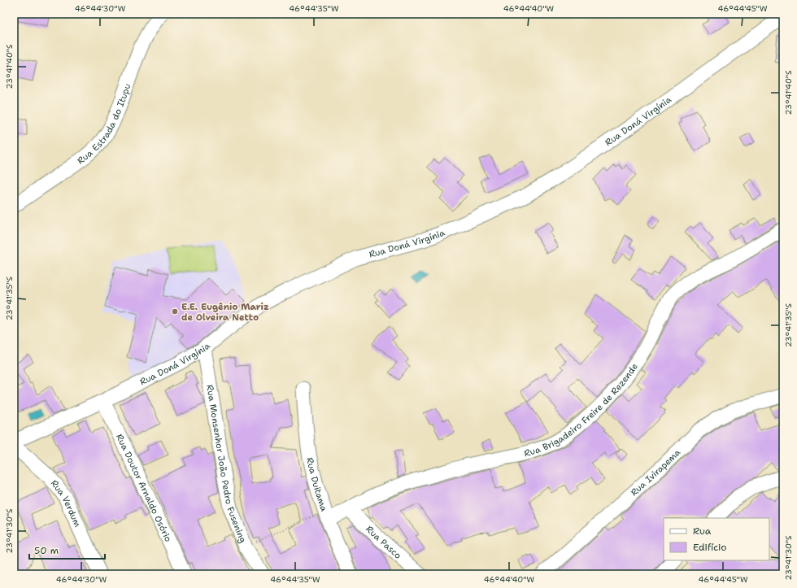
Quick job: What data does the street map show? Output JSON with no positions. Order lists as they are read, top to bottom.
{
  "streets": {
    "street": [
      "Rua Doná Virgínia",
      "Rua Estrada do Itupu",
      "Rua Brigadeiro Freire de Rezende",
      "Rua Monsenhor João Pedro Fusening",
      "Rua Ivirapema",
      "Rua Duitama",
      "Rua Doutor Arnaldo Osório",
      "Rua Verdum",
      "Rua Pasco"
    ]
  },
  "crossings": [
    ["Rua Doná Virgínia", "Rua Monsenhor João Pedro Fusening"],
    ["Rua Doná Virgínia", "Rua Doutor Arnaldo Osório"],
    ["Rua Brigadeiro Freire de Rezende", "Rua Duitama"],
    ["Rua Brigadeiro Freire de Rezende", "Rua Pasco"]
  ],
  "places": ["E.E. Eugênio Mariz de Olveira Netto"],
  "legend": ["Rua", "Edifício"],
  "scale_bar": "50 m",
  "coordinates": [
    "46°44'30\"W",
    "46°44'35\"W",
    "46°44'40\"W",
    "46°44'45\"W",
    "23°41'40\"S",
    "23°41'35\"S",
    "23°41'30\"S"
  ]
}
